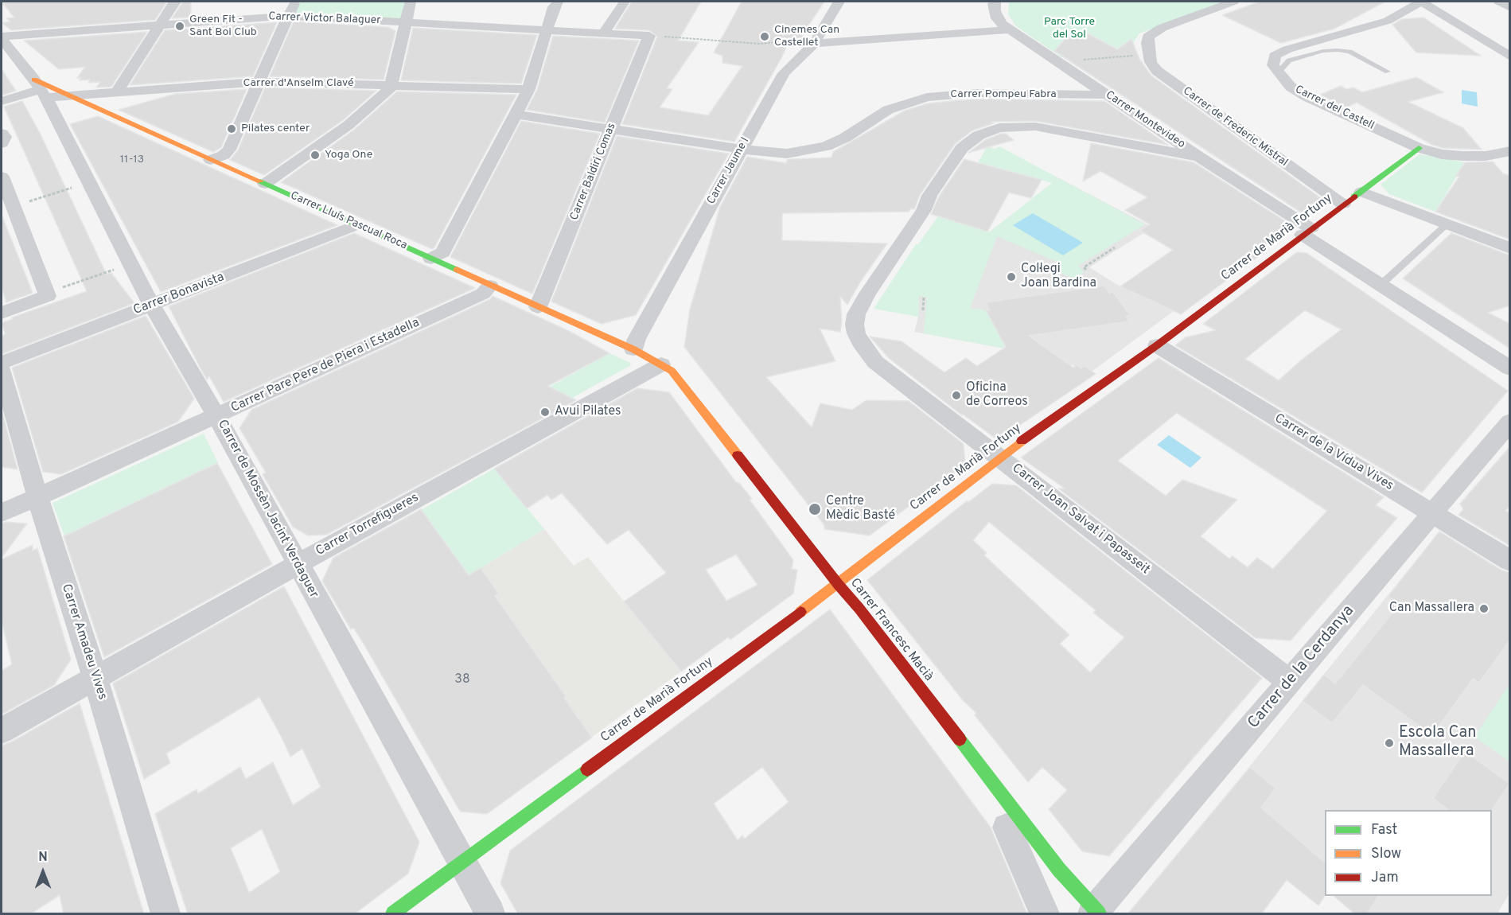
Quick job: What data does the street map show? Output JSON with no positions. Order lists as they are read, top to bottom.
{
  "streets": {
    "street": [
      "Carrer Victor Balaguer",
      "Carrer d'Anselm Clavé",
      "Carrer Pompeu Fabra",
      "Carrer del Castell",
      "Carrer Montevideo",
      "Carrer de Frederic Mistral",
      "Carrer Jaume I",
      "Carrer Baldiri Comas",
      "Carrer Lluís Pascual Roca",
      "Carrer de Marià Fortuny",
      "Carrer Bonavista",
      "Carrer Pare Pere de Piera i Estadella",
      "Carrer de la Vídua Vives",
      "Carrer de Mossèn Jacint Verdaguer",
      "Carrer Joan Salvat i Papasseit",
      "Carrer Torrefigueres",
      "Carrer Francesc Macià",
      "Carrer Amadeu Vives",
      "Carrer de la Cerdanya"
    ]
  },
  "crossings": [
    ["Carrer Victor Balaguer", "Carrer Baldiri Comas"],
    ["Carrer Victor Balaguer", "Carrer Lluís Pascual Roca"],
    ["Carrer d'Anselm Clavé", "Carrer Lluís Pascual Roca"],
    ["Carrer d'Anselm Clavé", "Carrer de Mossèn Jacint Verdaguer"],
    ["Carrer Pompeu Fabra", "Carrer Montevideo"],
    ["Carrer Pompeu Fabra", "Carrer Jaume I"],
    ["Carrer Pompeu Fabra", "Carrer Baldiri Comas"],
    ["Carrer del Castell", "Carrer de Marià Fortuny"],
    ["Carrer Montevideo", "Carrer de Marià Fortuny"],
    ["Carrer Montevideo", "Carrer Joan Salvat i Papasseit"],
    ["Carrer de Frederic Mistral", "Carrer de Marià Fortuny"],
    ["Carrer Jaume I", "Carrer Lluís Pascual Roca"],
    ["Carrer Baldiri Comas", "Carrer Lluís Pascual Roca"],
    ["Carrer Lluís Pascual Roca", "Carrer Bonavista"],
    ["Carrer Lluís Pascual Roca", "Carrer Pare Pere de Piera i Estadella"],
    ["Carrer Lluís Pascual Roca", "Carrer de Mossèn Jacint Verdaguer"],
    ["Carrer Lluís Pascual Roca", "Carrer Torrefigueres"],
    ["Carrer Lluís Pascual Roca", "Carrer Francesc Macià"],
    ["Carrer de Marià Fortuny", "Carrer de la Vídua Vives"],
    ["Carrer de Marià Fortuny", "Carrer de Mossèn Jacint Verdaguer"],
    ["Carrer de Marià Fortuny", "Carrer Joan Salvat i Papasseit"],
    ["Carrer de Marià Fortuny", "Carrer Francesc Macià"],
    ["Carrer Bonavista", "Carrer de Mossèn Jacint Verdaguer"],
    ["Carrer Pare Pere de Piera i Estadella", "Carrer de Mossèn Jacint Verdaguer"],
    ["Carrer Pare Pere de Piera i Estadella", "Carrer Amadeu Vives"],
    ["Carrer de la Vídua Vives", "Carrer de la Cerdanya"],
    ["Carrer de Mossèn Jacint Verdaguer", "Carrer Torrefigueres"],
    ["Carrer Joan Salvat i Papasseit", "Carrer de la Cerdanya"],
    ["Carrer Torrefigueres", "Carrer Francesc Macià"],
    ["Carrer Torrefigueres", "Carrer Amadeu Vives"],
    ["Carrer Francesc Macià", "Carrer de la Cerdanya"]
  ],
  "parks": ["Parc Torre del Sol"],
  "places": [
    "Green Fit - Sant Boi Club",
    "Cinemes Can Castellet",
    "Pilates center",
    "Yoga One",
    "Col·legi Joan Bardina",
    "Oficina de Correos",
    "Avui Pilates",
    "Centre Mèdic Basté",
    "Can Massallera",
    "Escola Can Massallera"
  ],
  "house_numbers": ["11-13", "38"],
  "legend": ["Fast", "Slow", "Jam"],
  "north": "top"
}
